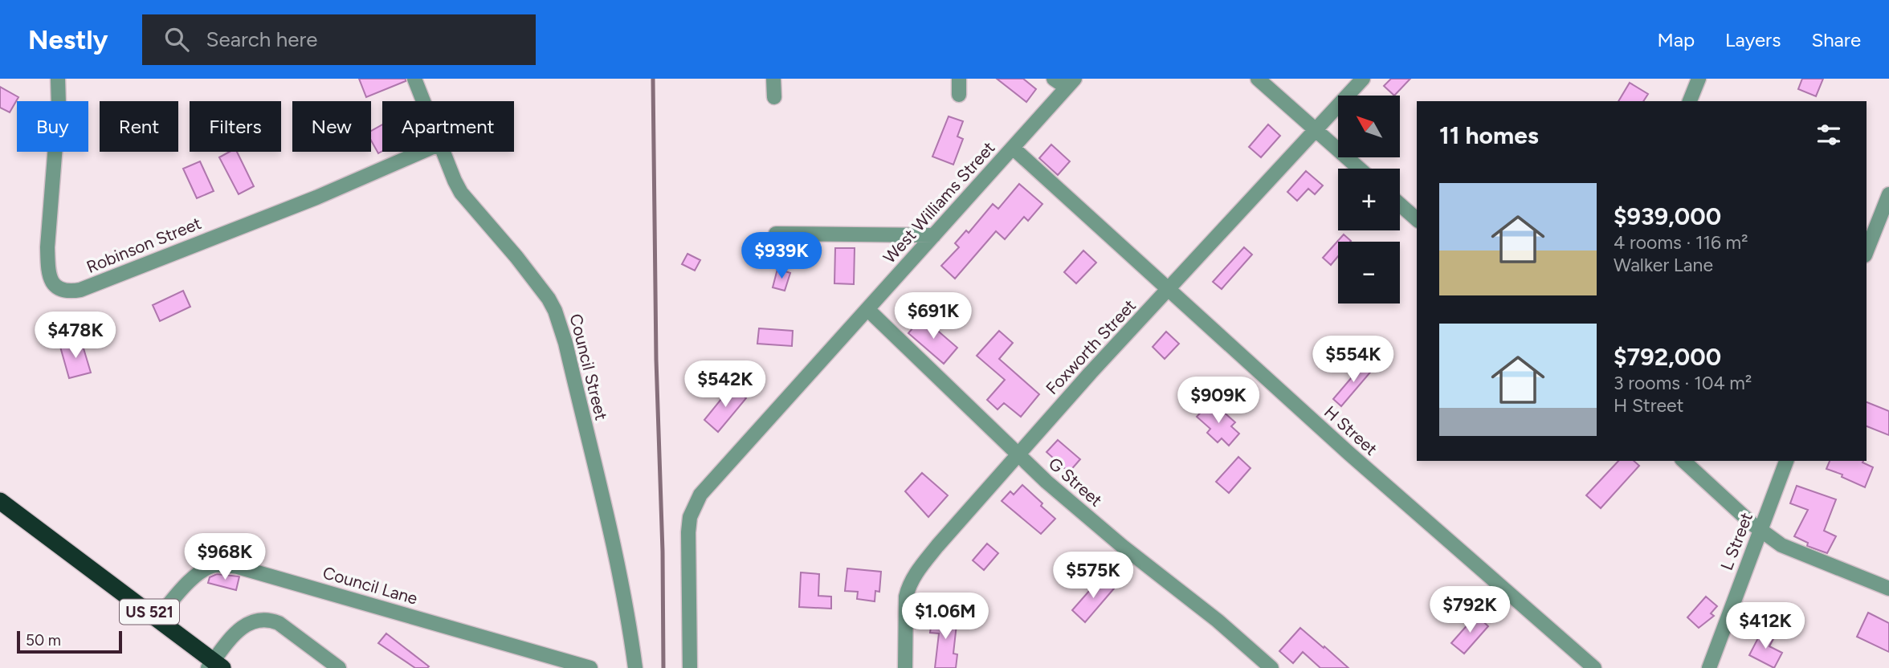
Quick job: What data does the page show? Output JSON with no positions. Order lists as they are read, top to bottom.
{
  "streets": {
    "highway": ["US 521"],
    "street": [
      "West Williams Street",
      "Robinson Street",
      "Foxworth Street",
      "Council Street",
      "H Street",
      "G Street",
      "L Street",
      "Council Lane"
    ]
  },
  "crossings": [
    ["West Williams Street", "H Street"],
    ["West Williams Street", "G Street"],
    ["Foxworth Street", "H Street"],
    ["Foxworth Street", "G Street"],
    ["Council Lane", "US 521"]
  ],
  "scale_bar": "50 m",
  "north": "top left",
  "page": {
    "header": "Nestly",
    "search": "Search here",
    "nav": ["Map", "Layers", "Share"],
    "map_buttons": ["+", "−"],
    "chip": [
      "Buy",
      "Rent",
      "Filters",
      "New",
      "Apartment"
    ],
    "heading": "11 homes",
    "list": [
      {
        "name": "$939,000",
        "note": "4 rooms · 116 m² · Walker Lane"
      },
      {
        "name": "$792,000",
        "note": "3 rooms · 104 m² · H Street"
      }
    ],
    "price": [
      "$939K",
      "$691K",
      "$478K",
      "$554K",
      "$542K",
      "$909K",
      "$968K",
      "$575K",
      "$792K",
      "$1.06M",
      "$412K"
    ],
    "scale": "50 m"
  }
}
